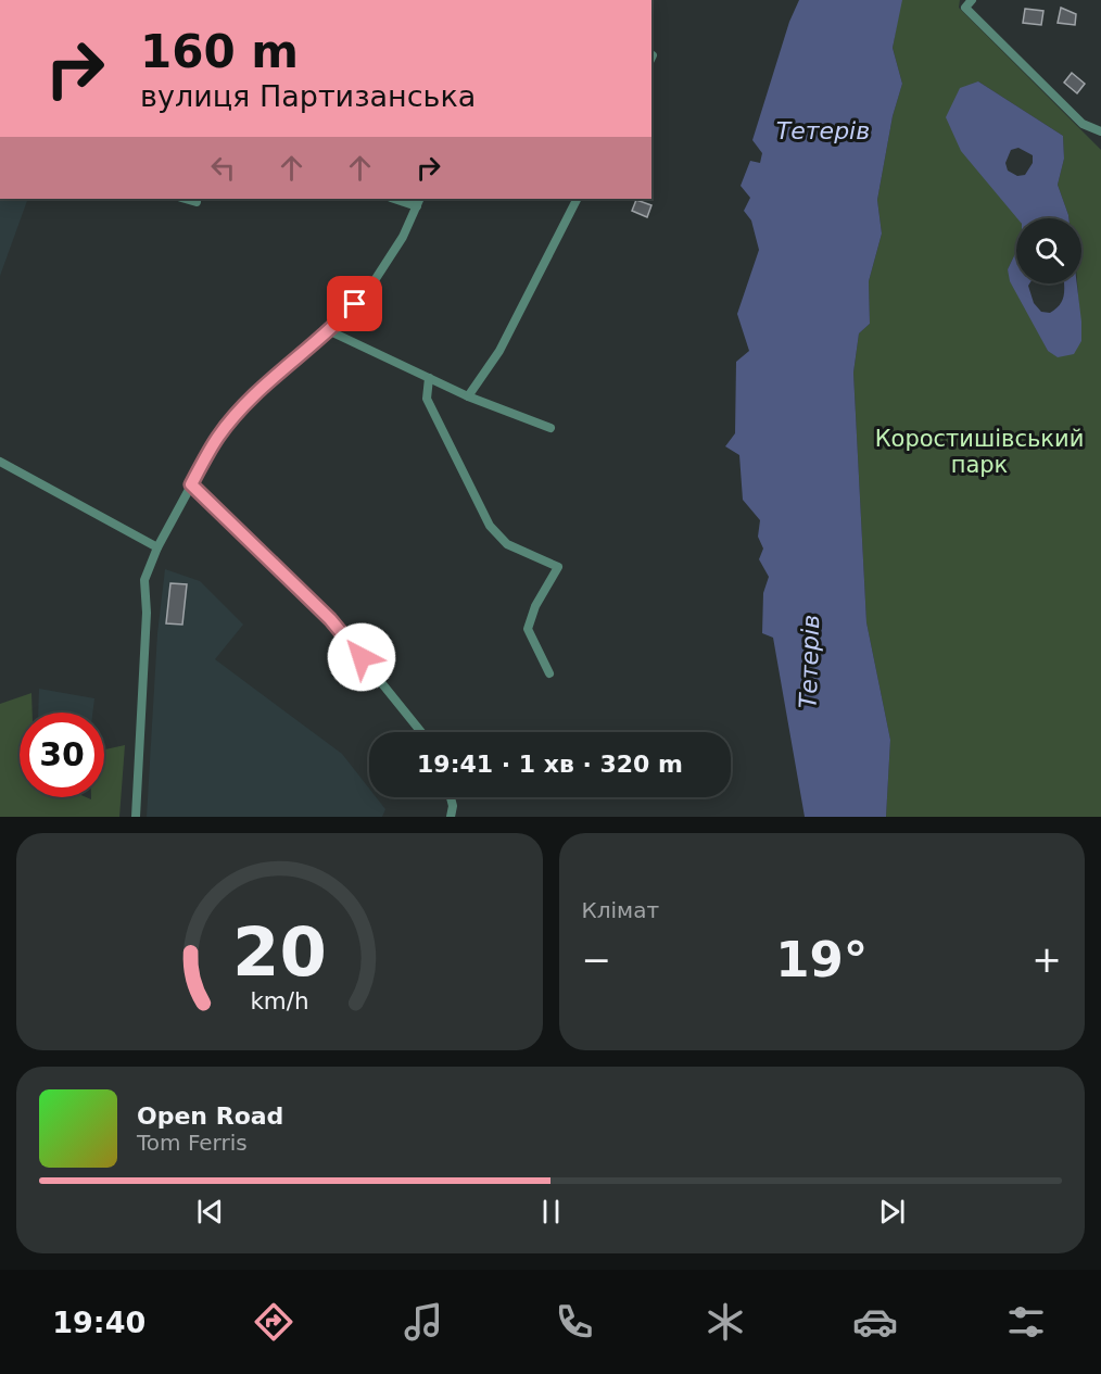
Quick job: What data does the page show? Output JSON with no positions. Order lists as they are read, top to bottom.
{
  "water": ["Тетерів"],
  "parks": ["Коростишівський парк"],
  "page": {
    "turn": ["160 m", "вулиця Партизанська"],
    "limit": "30",
    "trip": "19:41 · 1 хв · 320 m",
    "tile": "Клімат",
    "heat": ["−", "19°", "+"],
    "song": ["Open Road", "Tom Ferris"],
    "tabs": "19:40",
    "gauge": ["20", "km/h"]
  }
}
